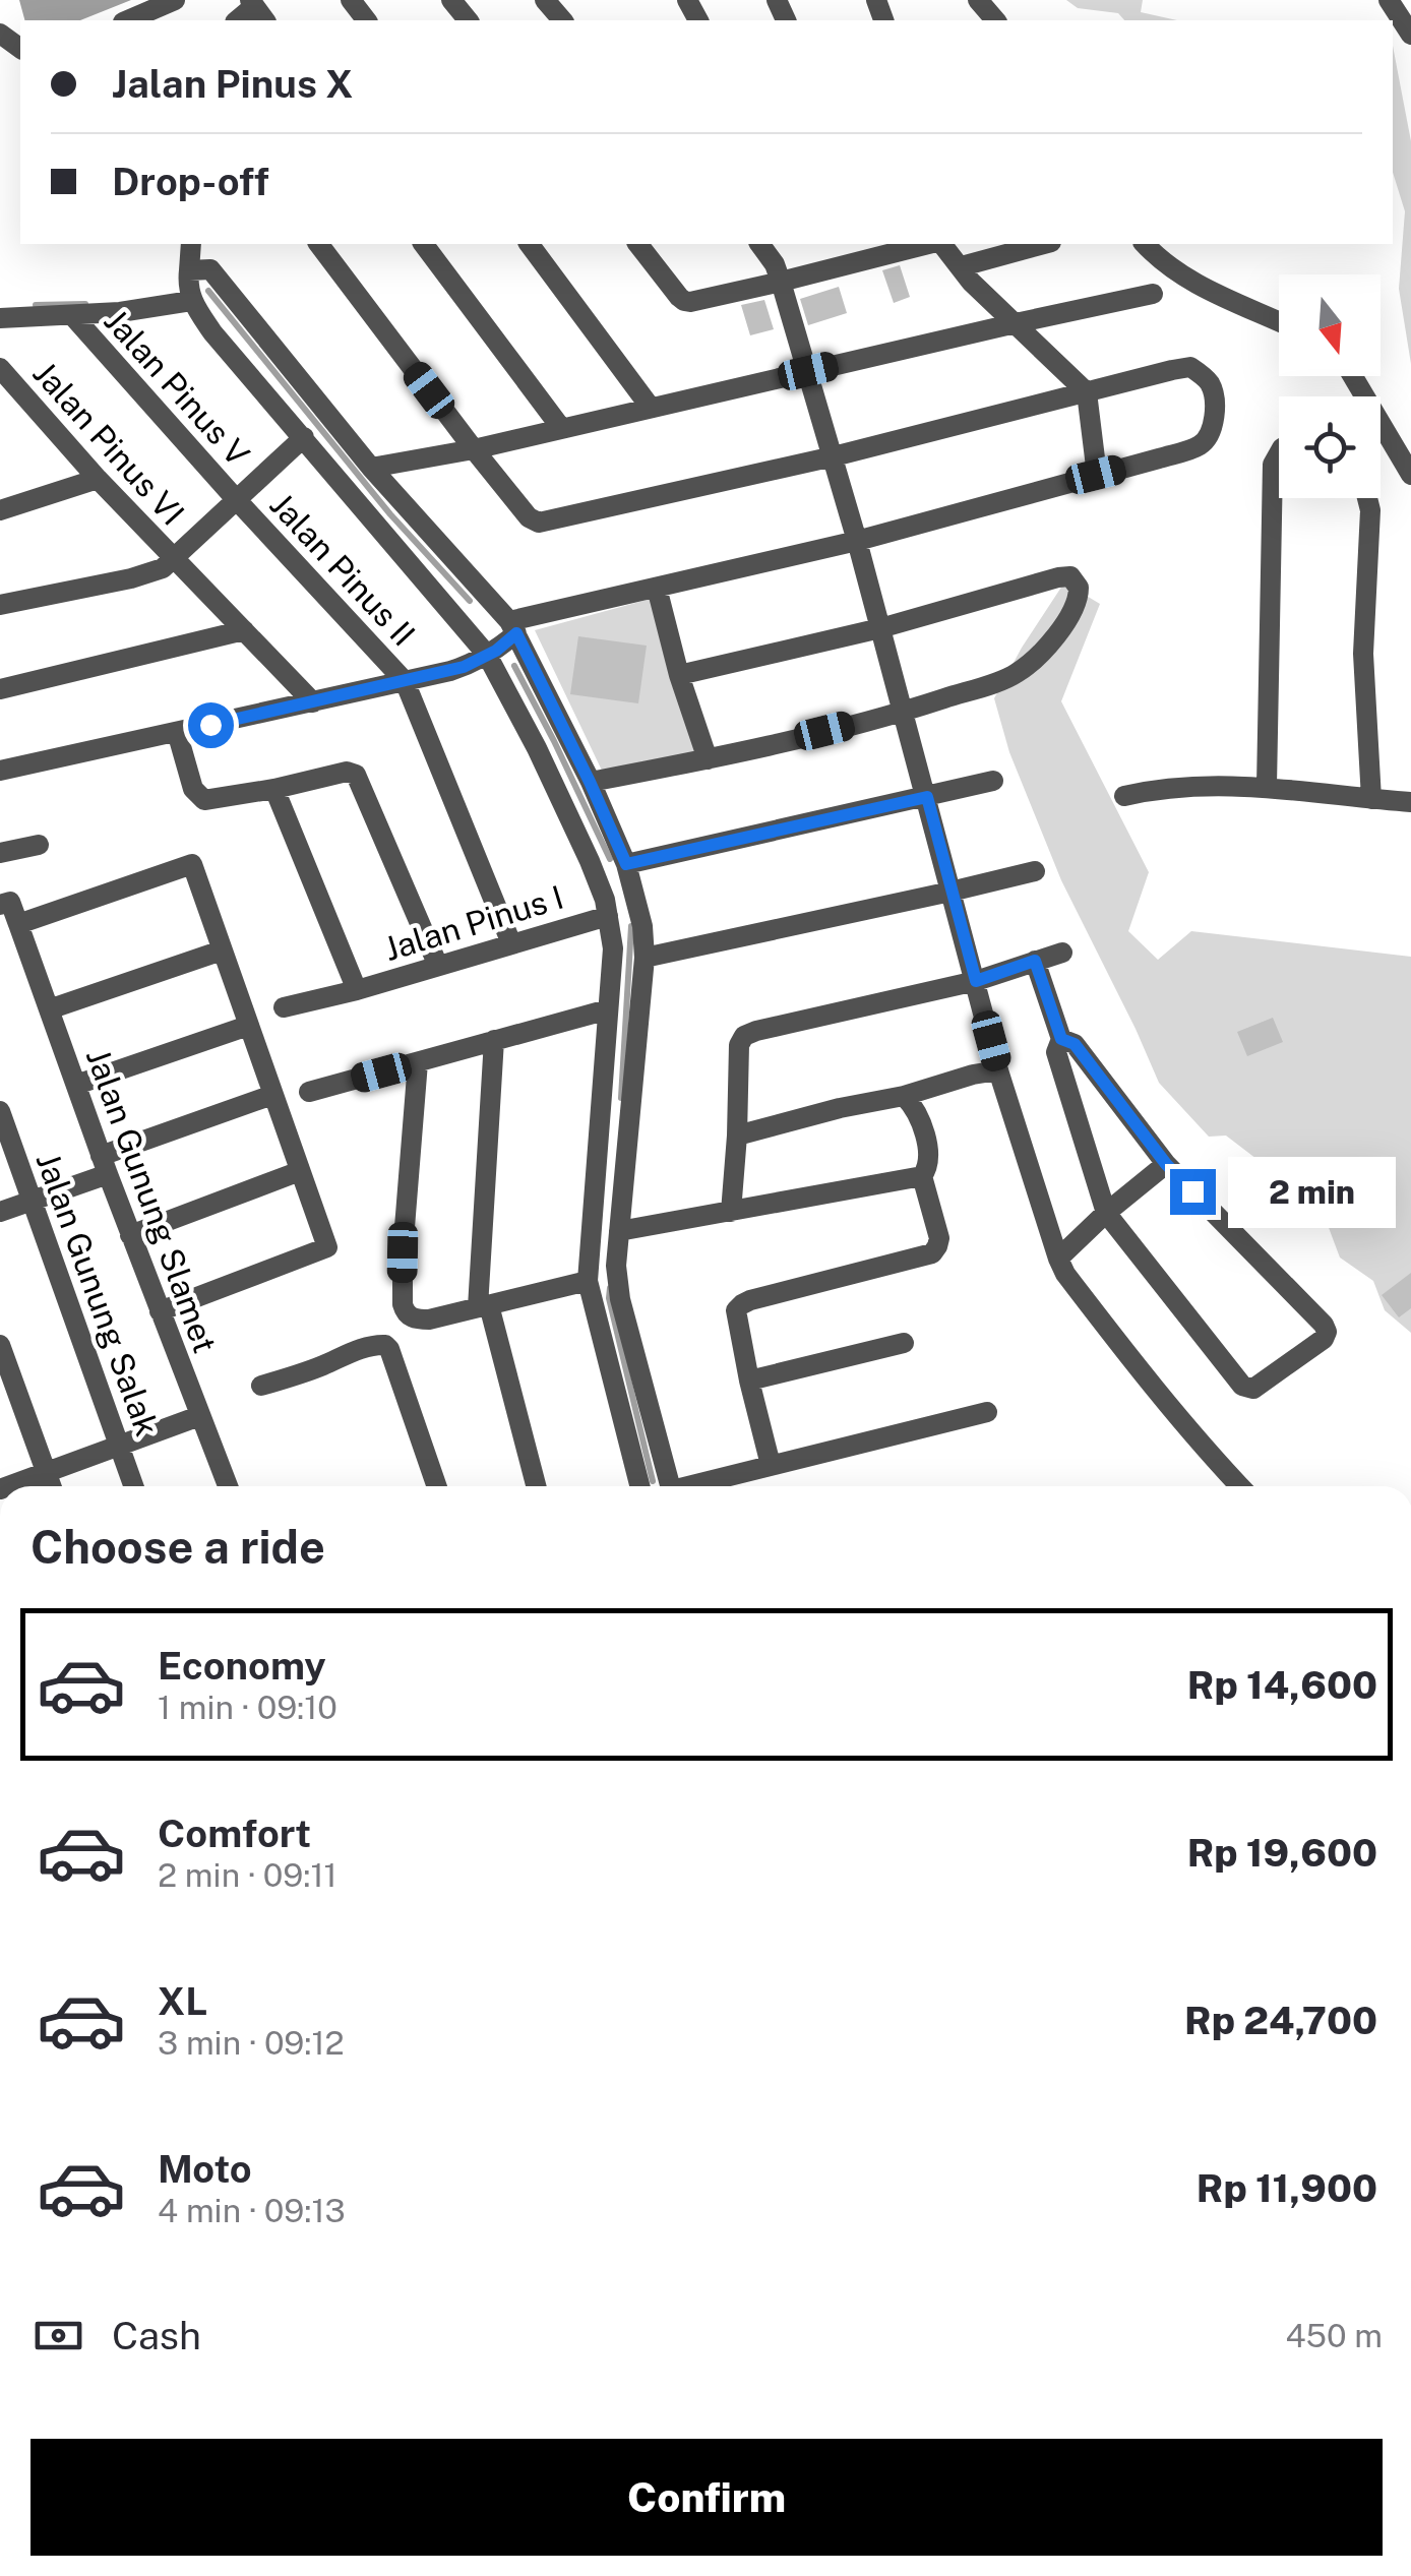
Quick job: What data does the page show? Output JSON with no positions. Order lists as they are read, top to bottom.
{
  "streets": {
    "street": [
      "Jalan Pinus V",
      "Jalan Pinus VI",
      "Jalan Pinus II",
      "Jalan Pinus I",
      "Jalan Gunung Slamet",
      "Jalan Gunung Salak"
    ]
  },
  "crossings": [
    ["Jalan Pinus V", "Jalan Pinus II"]
  ],
  "north": "bottom",
  "page": {
    "banner": ["Jalan Pinus X", "Drop-off"],
    "bubble": "2 min",
    "heading": "Choose a ride",
    "list": [
      {
        "name": "Economy",
        "note": "1 min · 09:10",
        "value": "Rp 14,600"
      },
      {
        "name": "Comfort",
        "note": "2 min · 09:11",
        "value": "Rp 19,600"
      },
      {
        "name": "XL",
        "note": "3 min · 09:12",
        "value": "Rp 24,700"
      },
      {
        "name": "Moto",
        "note": "4 min · 09:13",
        "value": "Rp 11,900"
      }
    ],
    "pay": ["Cash", "450 m"],
    "buttons": "Confirm"
  }
}
